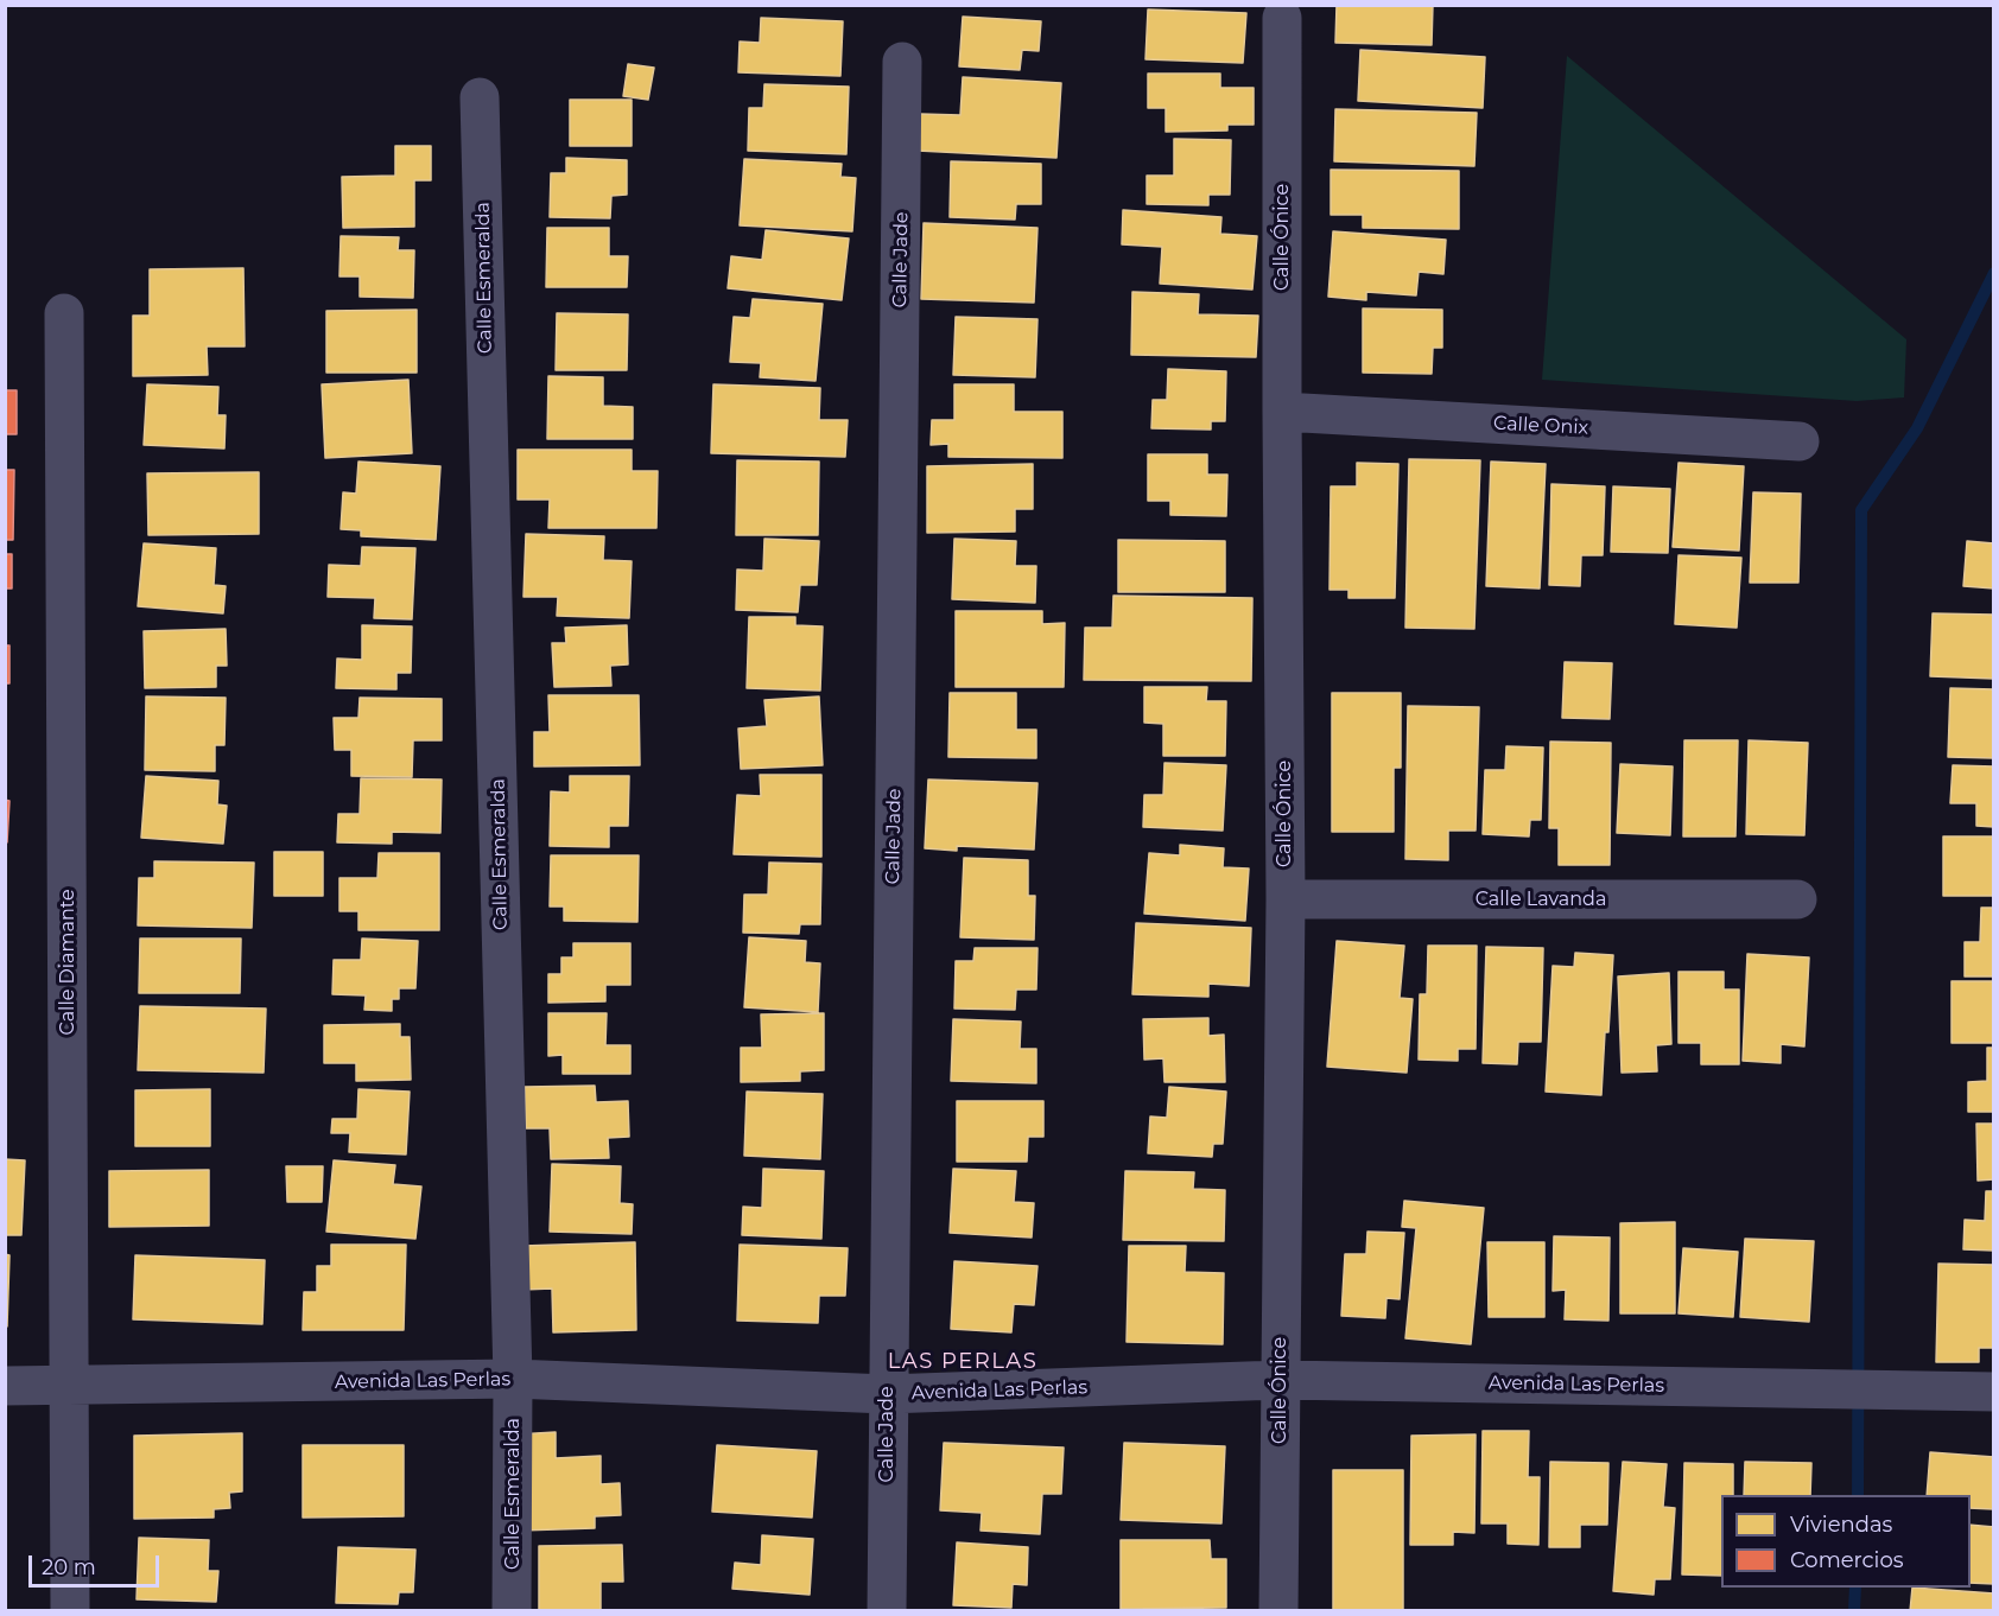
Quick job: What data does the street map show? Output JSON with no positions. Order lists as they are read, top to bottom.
{
  "streets": {
    "street": [
      "Calle Ónice",
      "Calle Jade",
      "Calle Esmeralda",
      "Calle Onix",
      "Calle Lavanda",
      "Calle Diamante",
      "Avenida Las Perlas"
    ]
  },
  "crossings": [
    ["Calle Ónice", "Calle Onix"],
    ["Calle Ónice", "Calle Lavanda"],
    ["Calle Ónice", "Avenida Las Perlas"],
    ["Calle Jade", "Avenida Las Perlas"],
    ["Calle Esmeralda", "Avenida Las Perlas"],
    ["Calle Diamante", "Avenida Las Perlas"]
  ],
  "districts": ["LAS PERLAS"],
  "legend": ["Viviendas", "Comercios"],
  "scale_bar": "20 m"
}
